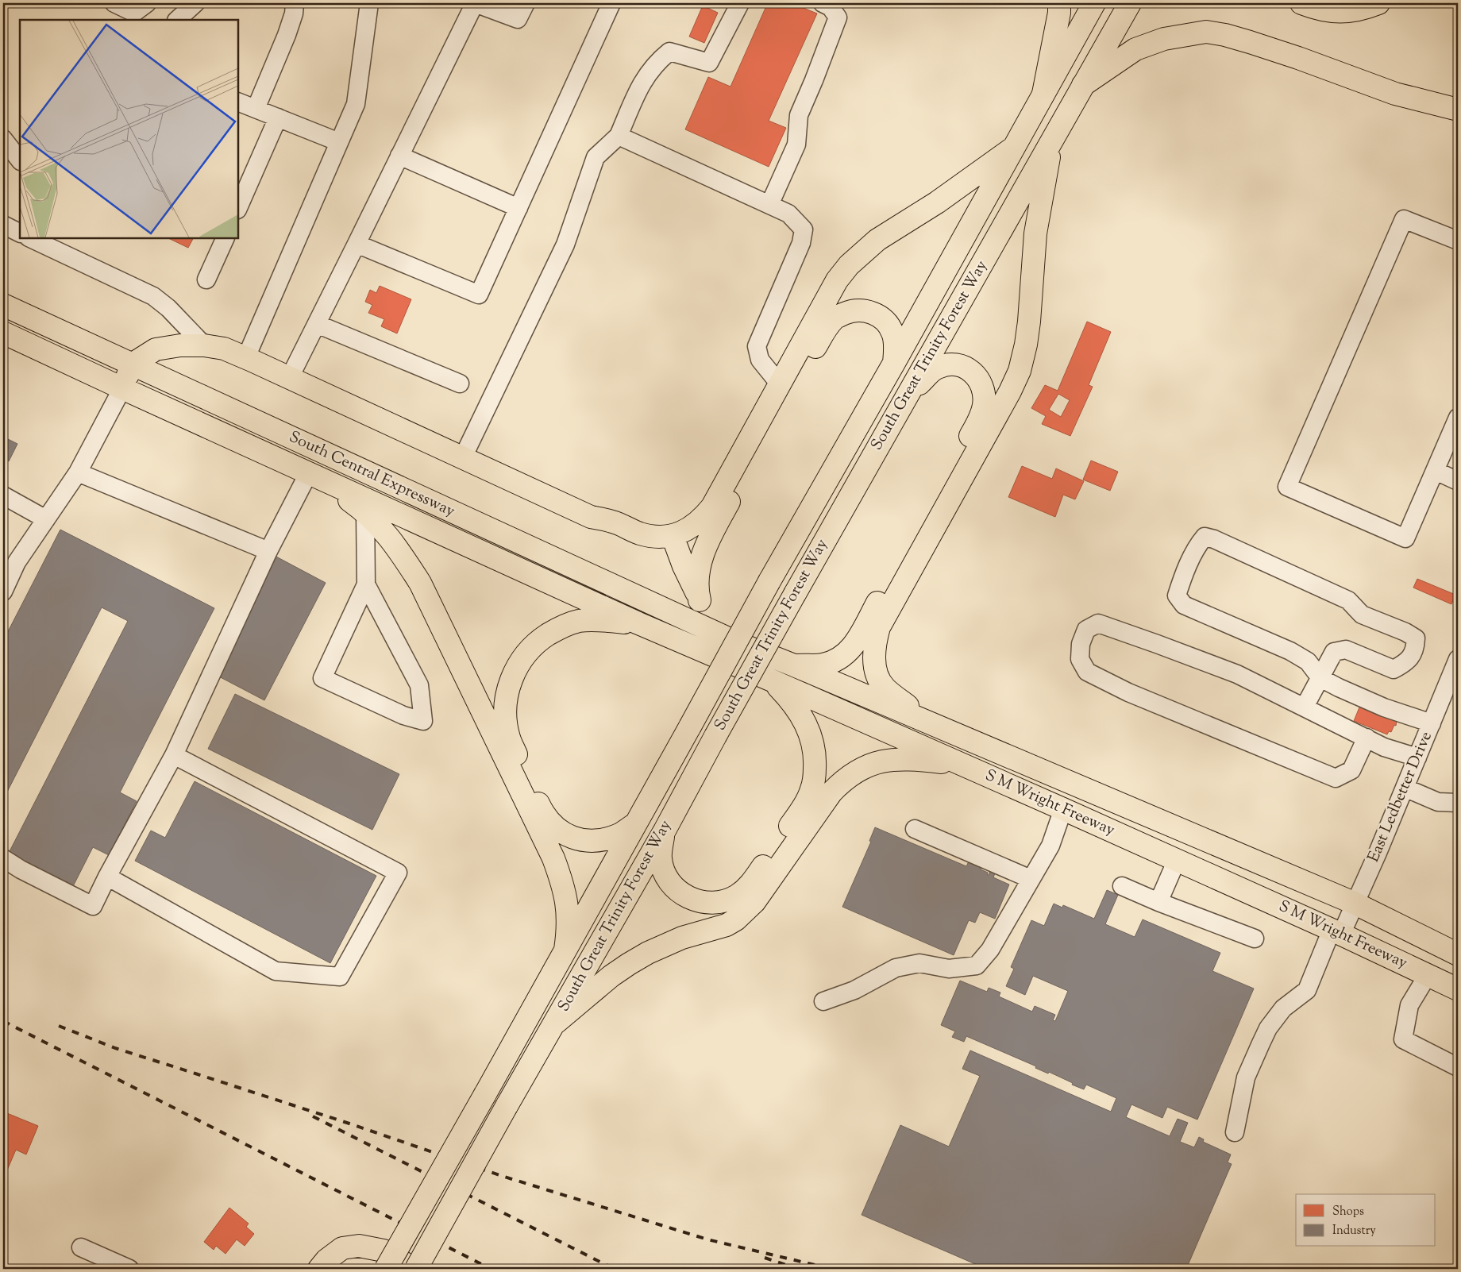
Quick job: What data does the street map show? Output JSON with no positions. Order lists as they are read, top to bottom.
{
  "streets": {
    "main road": ["South Great Trinity Forest Way", "South Central Expressway", "S M Wright Freeway"],
    "street": ["East Ledbetter Drive"]
  },
  "crossings": [
    ["South Central Expressway", "S M Wright Freeway"],
    ["East Ledbetter Drive", "S M Wright Freeway"]
  ],
  "legend": ["Shops", "Industry"]
}
